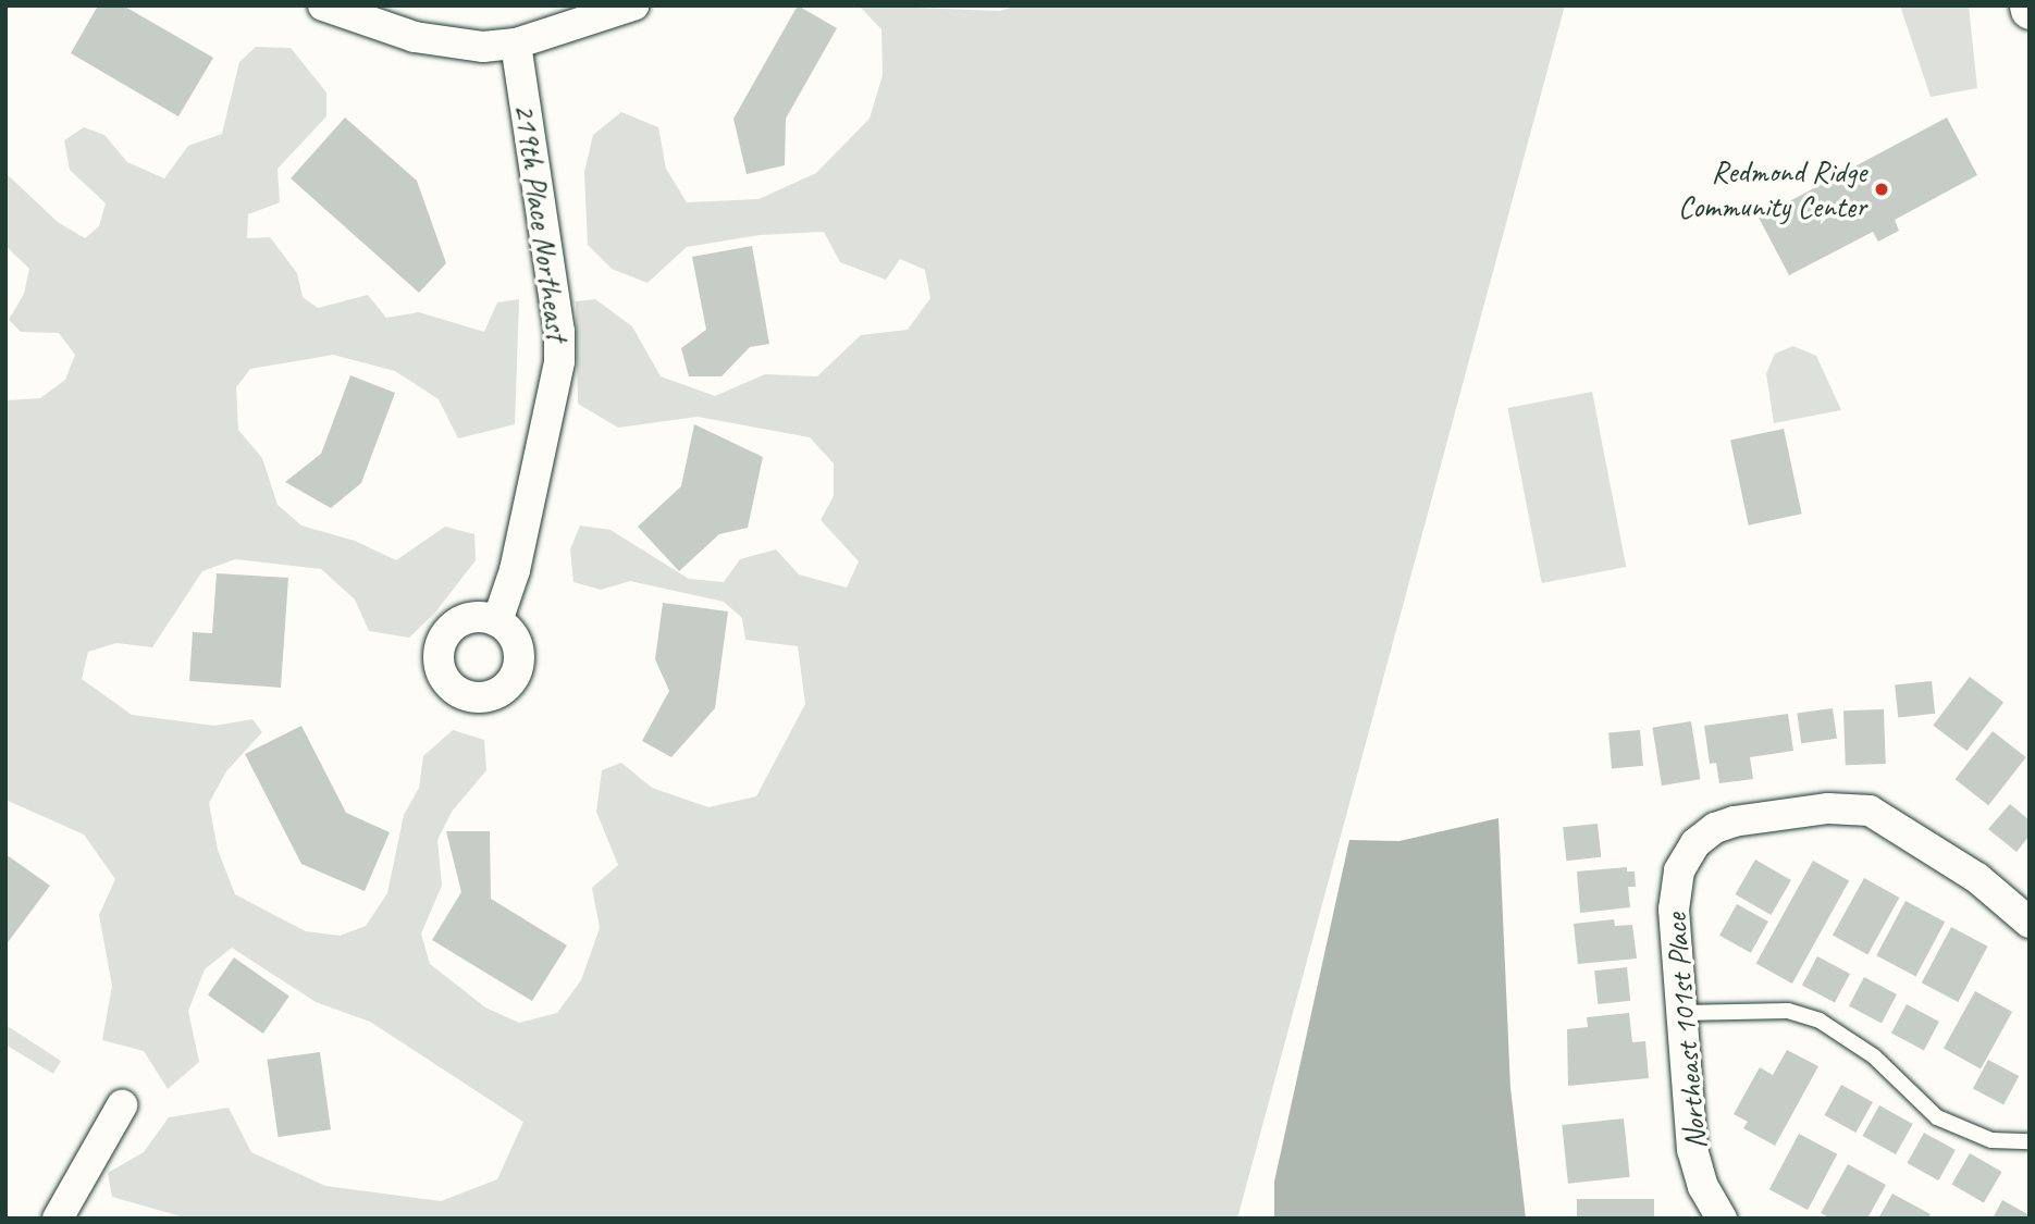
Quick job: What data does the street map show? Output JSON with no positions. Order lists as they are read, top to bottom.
{
  "streets": {
    "street": ["219th Place Northeast", "Northeast 101st Place"]
  },
  "places": ["Redmond Ridge Community Center"]
}
